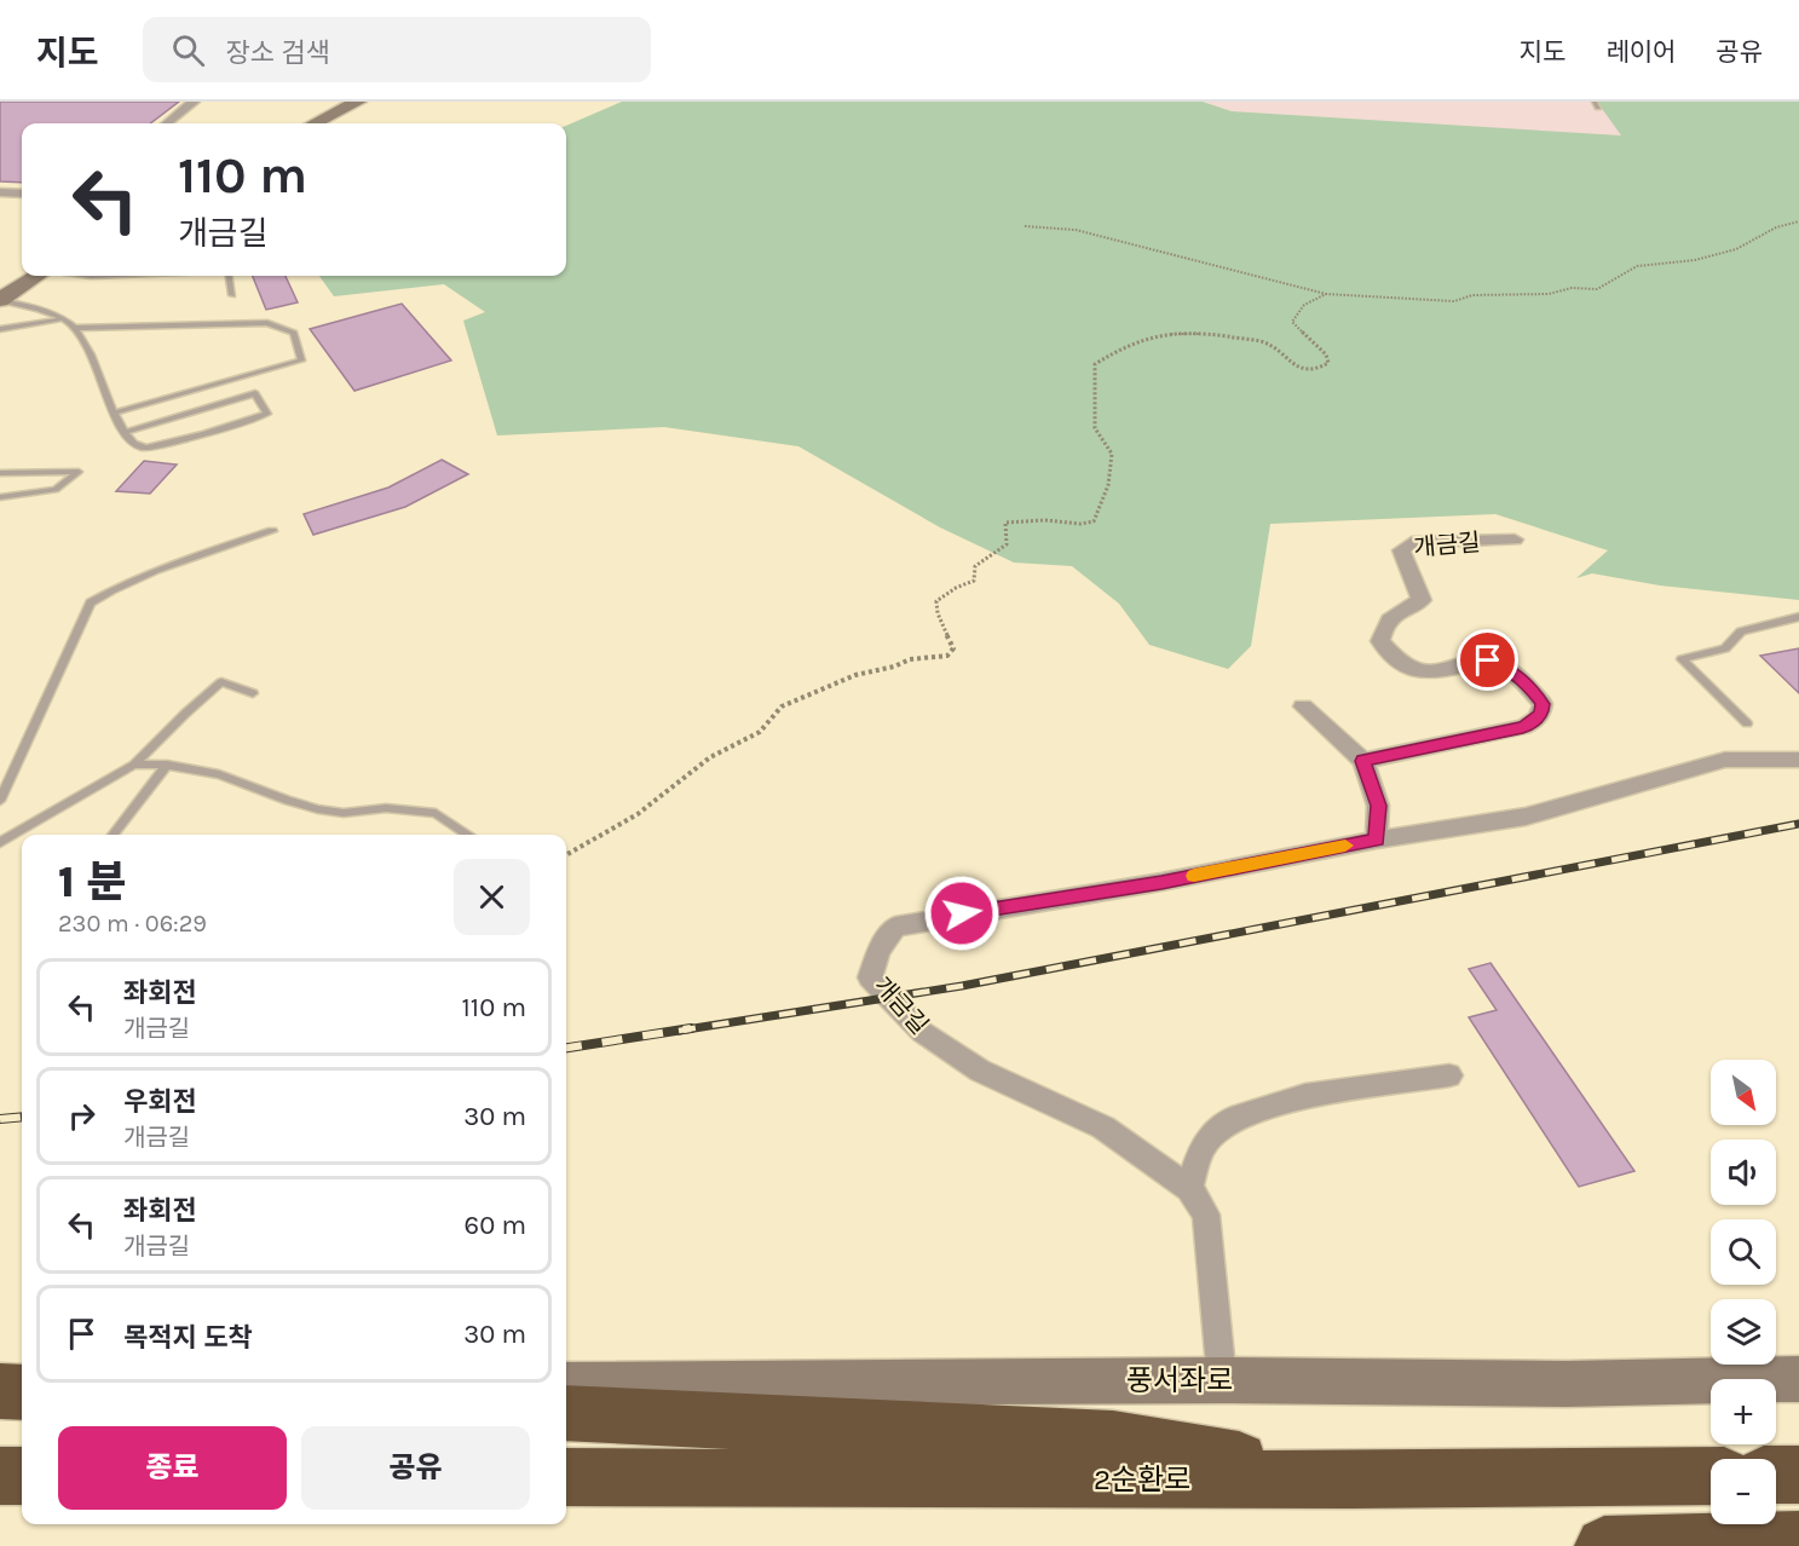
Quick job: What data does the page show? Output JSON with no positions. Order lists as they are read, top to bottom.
{
  "streets": {
    "highway": ["2순환로"],
    "street": ["개금길", "풍서좌로"]
  },
  "crossings": [
    ["개금길", "풍서좌로"]
  ],
  "north": "bottom right",
  "page": {
    "header": "지도",
    "search": "장소 검색",
    "nav": ["지도", "레이어", "공유"],
    "turn": ["110 m", "개금길"],
    "heading": ["1 분", "230 m · 06:29"],
    "list": [
      {
        "name": "좌회전",
        "note": "개금길",
        "value": "110 m"
      },
      {
        "name": "우회전",
        "note": "개금길",
        "value": "30 m"
      },
      {
        "name": "좌회전",
        "note": "개금길",
        "value": "60 m"
      },
      {
        "name": "목적지 도착",
        "value": "30 m"
      }
    ],
    "map_buttons": ["+", "−"],
    "buttons": ["종료", "공유"]
  }
}
